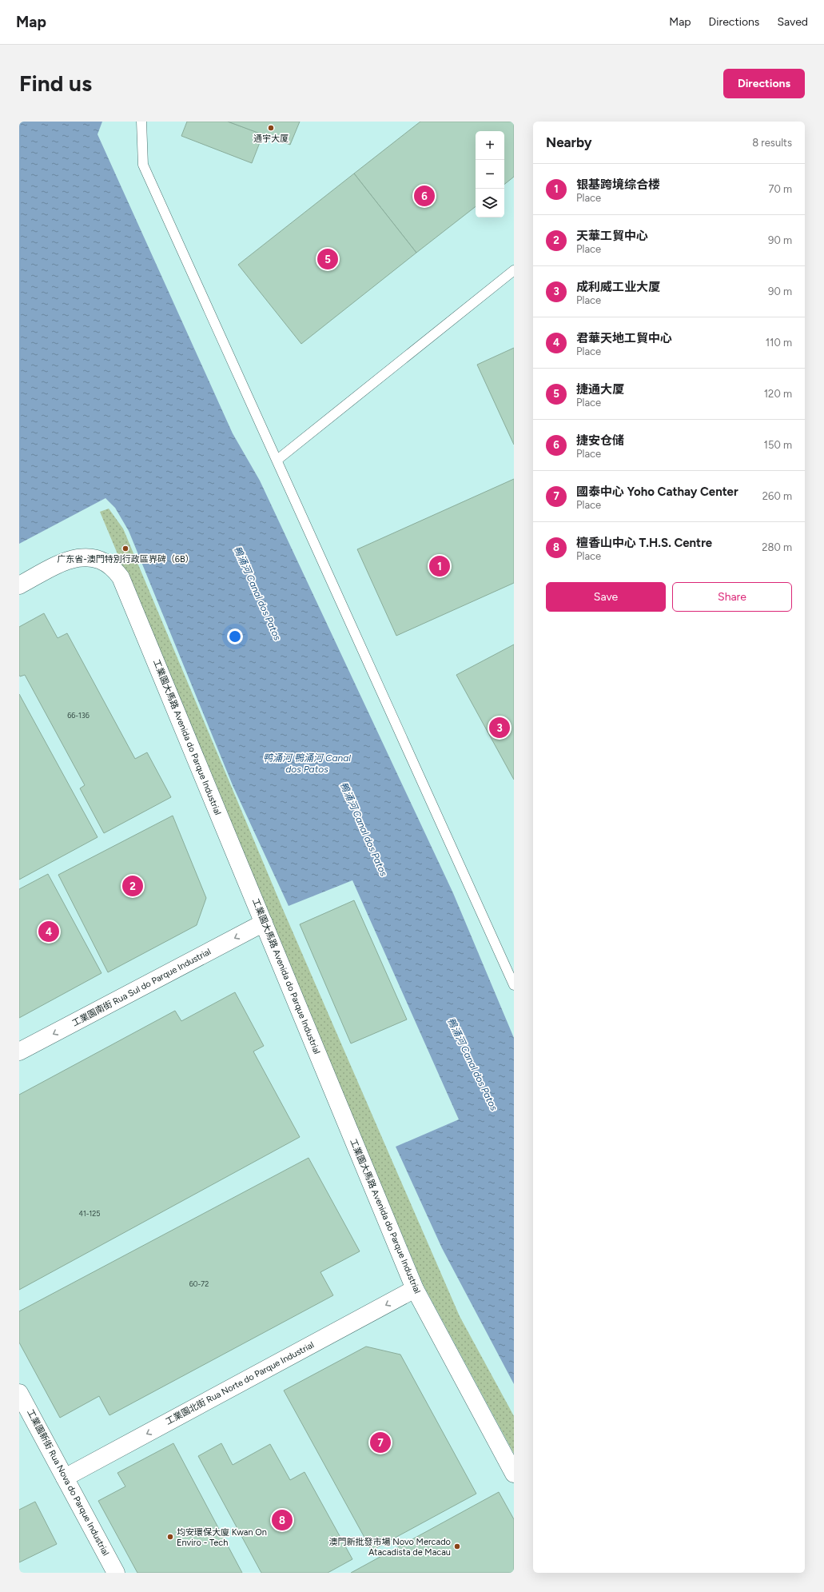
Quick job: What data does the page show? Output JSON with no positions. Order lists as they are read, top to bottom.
{
  "streets": {
    "street": [
      "工業園大馬路 Avenida do Parque Industrial",
      "工業園南街 Rua Sul do Parque Industrial",
      "工業園北街 Rua Norte do Parque Industrial",
      "工業園新街 Rua Nova do Parque Industrial"
    ]
  },
  "crossings": [
    ["工業園大馬路 Avenida do Parque Industrial", "工業園南街 Rua Sul do Parque Industrial"],
    ["工業園大馬路 Avenida do Parque Industrial", "工業園北街 Rua Norte do Parque Industrial"],
    ["工業園北街 Rua Norte do Parque Industrial", "工業園新街 Rua Nova do Parque Industrial"]
  ],
  "one_way": ["工業園南街 Rua Sul do Parque Industrial", "工業園北街 Rua Norte do Parque Industrial"],
  "water": ["鴨涌河 Canal dos Patos", "鸭涌河 鴨涌河 Canal dos Patos"],
  "places": [
    "通宇大厦",
    "广东省-澳門特別行政區界碑（6B）",
    "均安環保大廈 Kwan On Enviro - Tech",
    "澳門新批發市場 Novo Mercado Atacadista de Macau"
  ],
  "house_numbers": ["66-136", "41-125", "60-72"],
  "page": {
    "header": "Map",
    "nav": ["Map", "Directions", "Saved"],
    "buttons": [
      "Directions",
      ["Save", "Share"]
    ],
    "title": "Find us",
    "heading": ["Nearby", "8 results"],
    "map_buttons": ["+", "−"],
    "list": [
      {
        "mark": "1",
        "name": "银基跨境综合楼",
        "note": "Place",
        "value": "70 m"
      },
      {
        "mark": "2",
        "name": "天華工貿中心",
        "note": "Place",
        "value": "90 m"
      },
      {
        "mark": "3",
        "name": "成利威工业大厦",
        "note": "Place",
        "value": "90 m"
      },
      {
        "mark": "4",
        "name": "君華天地工貿中心",
        "note": "Place",
        "value": "110 m"
      },
      {
        "mark": "5",
        "name": "捷通大厦",
        "note": "Place",
        "value": "120 m"
      },
      {
        "mark": "6",
        "name": "捷安仓储",
        "note": "Place",
        "value": "150 m"
      },
      {
        "mark": "7",
        "name": "國泰中心 Yoho Cathay Center",
        "note": "Place",
        "value": "260 m"
      },
      {
        "mark": "8",
        "name": "檀香山中心 T.H.S. Centre",
        "note": "Place",
        "value": "280 m"
      }
    ],
    "pins": [
      "6",
      "5",
      "1",
      "3",
      "2",
      "4",
      "7",
      "8"
    ]
  }
}
